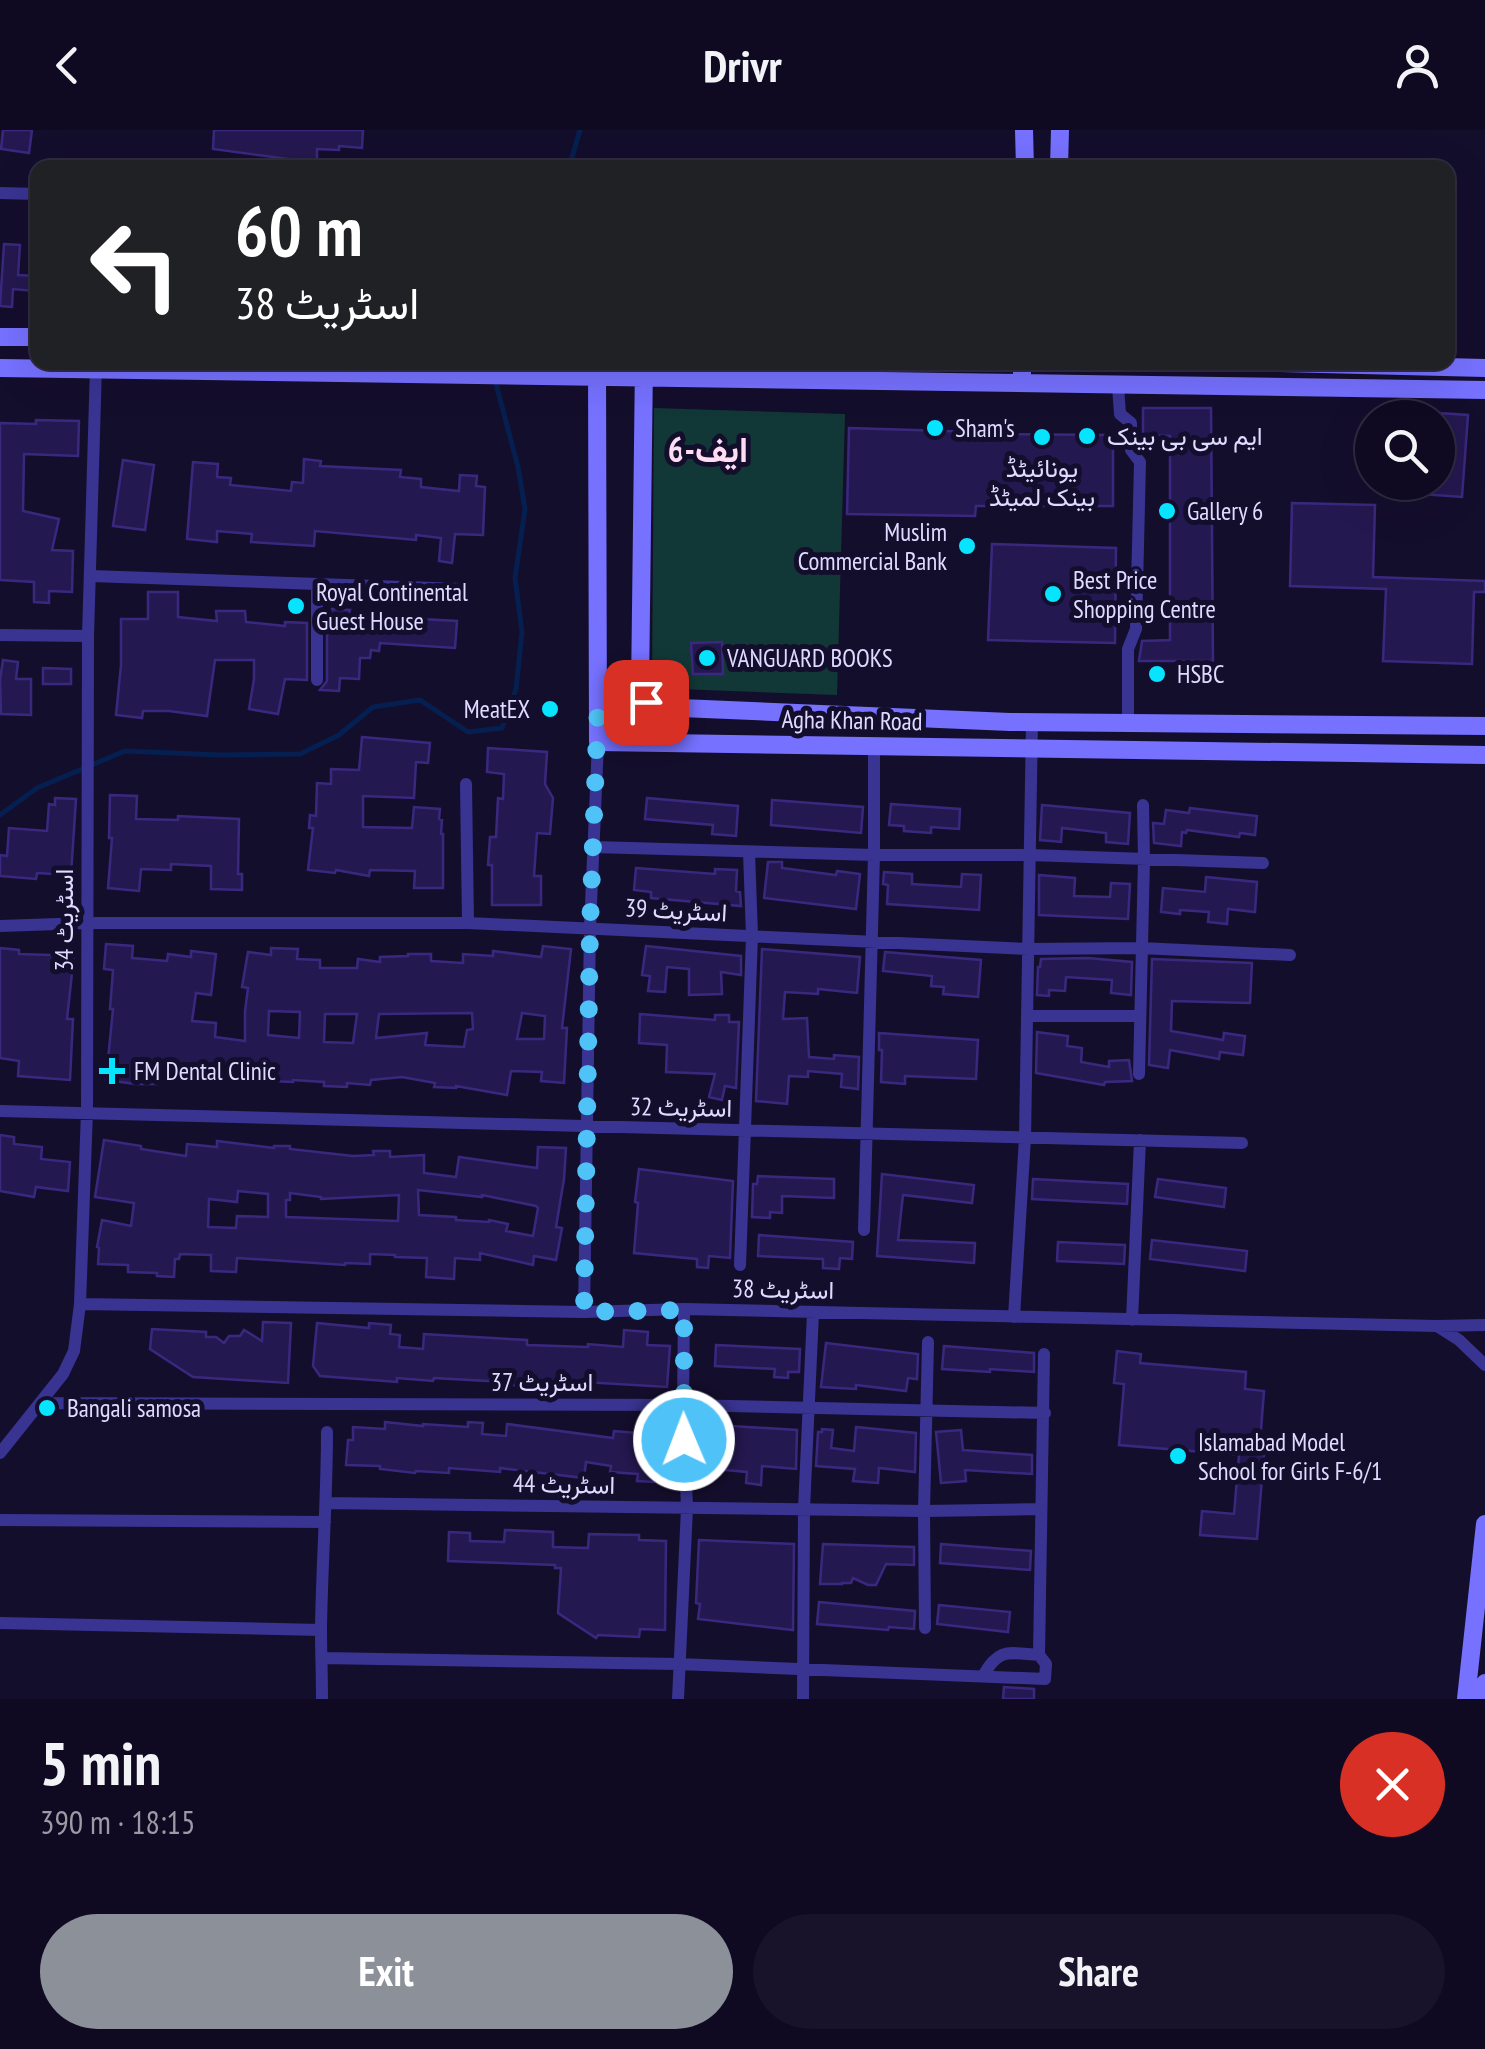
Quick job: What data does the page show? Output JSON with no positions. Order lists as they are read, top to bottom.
{
  "streets": {
    "street": [
      "Agha Khan Road",
      "اسٹریٹ 39",
      "اسٹریٹ 34",
      "اسٹریٹ 32",
      "اسٹریٹ 38",
      "اسٹریٹ 37",
      "اسٹریٹ 44"
    ]
  },
  "crossings": [
    ["اسٹریٹ 39", "اسٹریٹ 34"],
    ["اسٹریٹ 34", "اسٹریٹ 32"],
    ["اسٹریٹ 34", "اسٹریٹ 38"],
    ["اسٹریٹ 34", "اسٹریٹ 37"]
  ],
  "districts": ["ایف-6"],
  "places": {
    "other": [
      "Sham's",
      "ایم سی بی بینک",
      "یونائیٹڈ بینک لمیٹڈ",
      "Gallery 6",
      "Muslim Commercial Bank",
      "Best Price Shopping Centre",
      "Royal Continental Guest House",
      "VANGUARD BOOKS",
      "HSBC",
      "MeatEX",
      "Bangali samosa",
      "Islamabad Model School for Girls F-6/1"
    ],
    "health": ["FM Dental Clinic"]
  },
  "page": {
    "header": "Drivr",
    "turn": ["60 m", "اسٹریٹ 38"],
    "heading": ["5 min", "390 m · 18:15"],
    "buttons": ["Exit", "Share"]
  }
}
